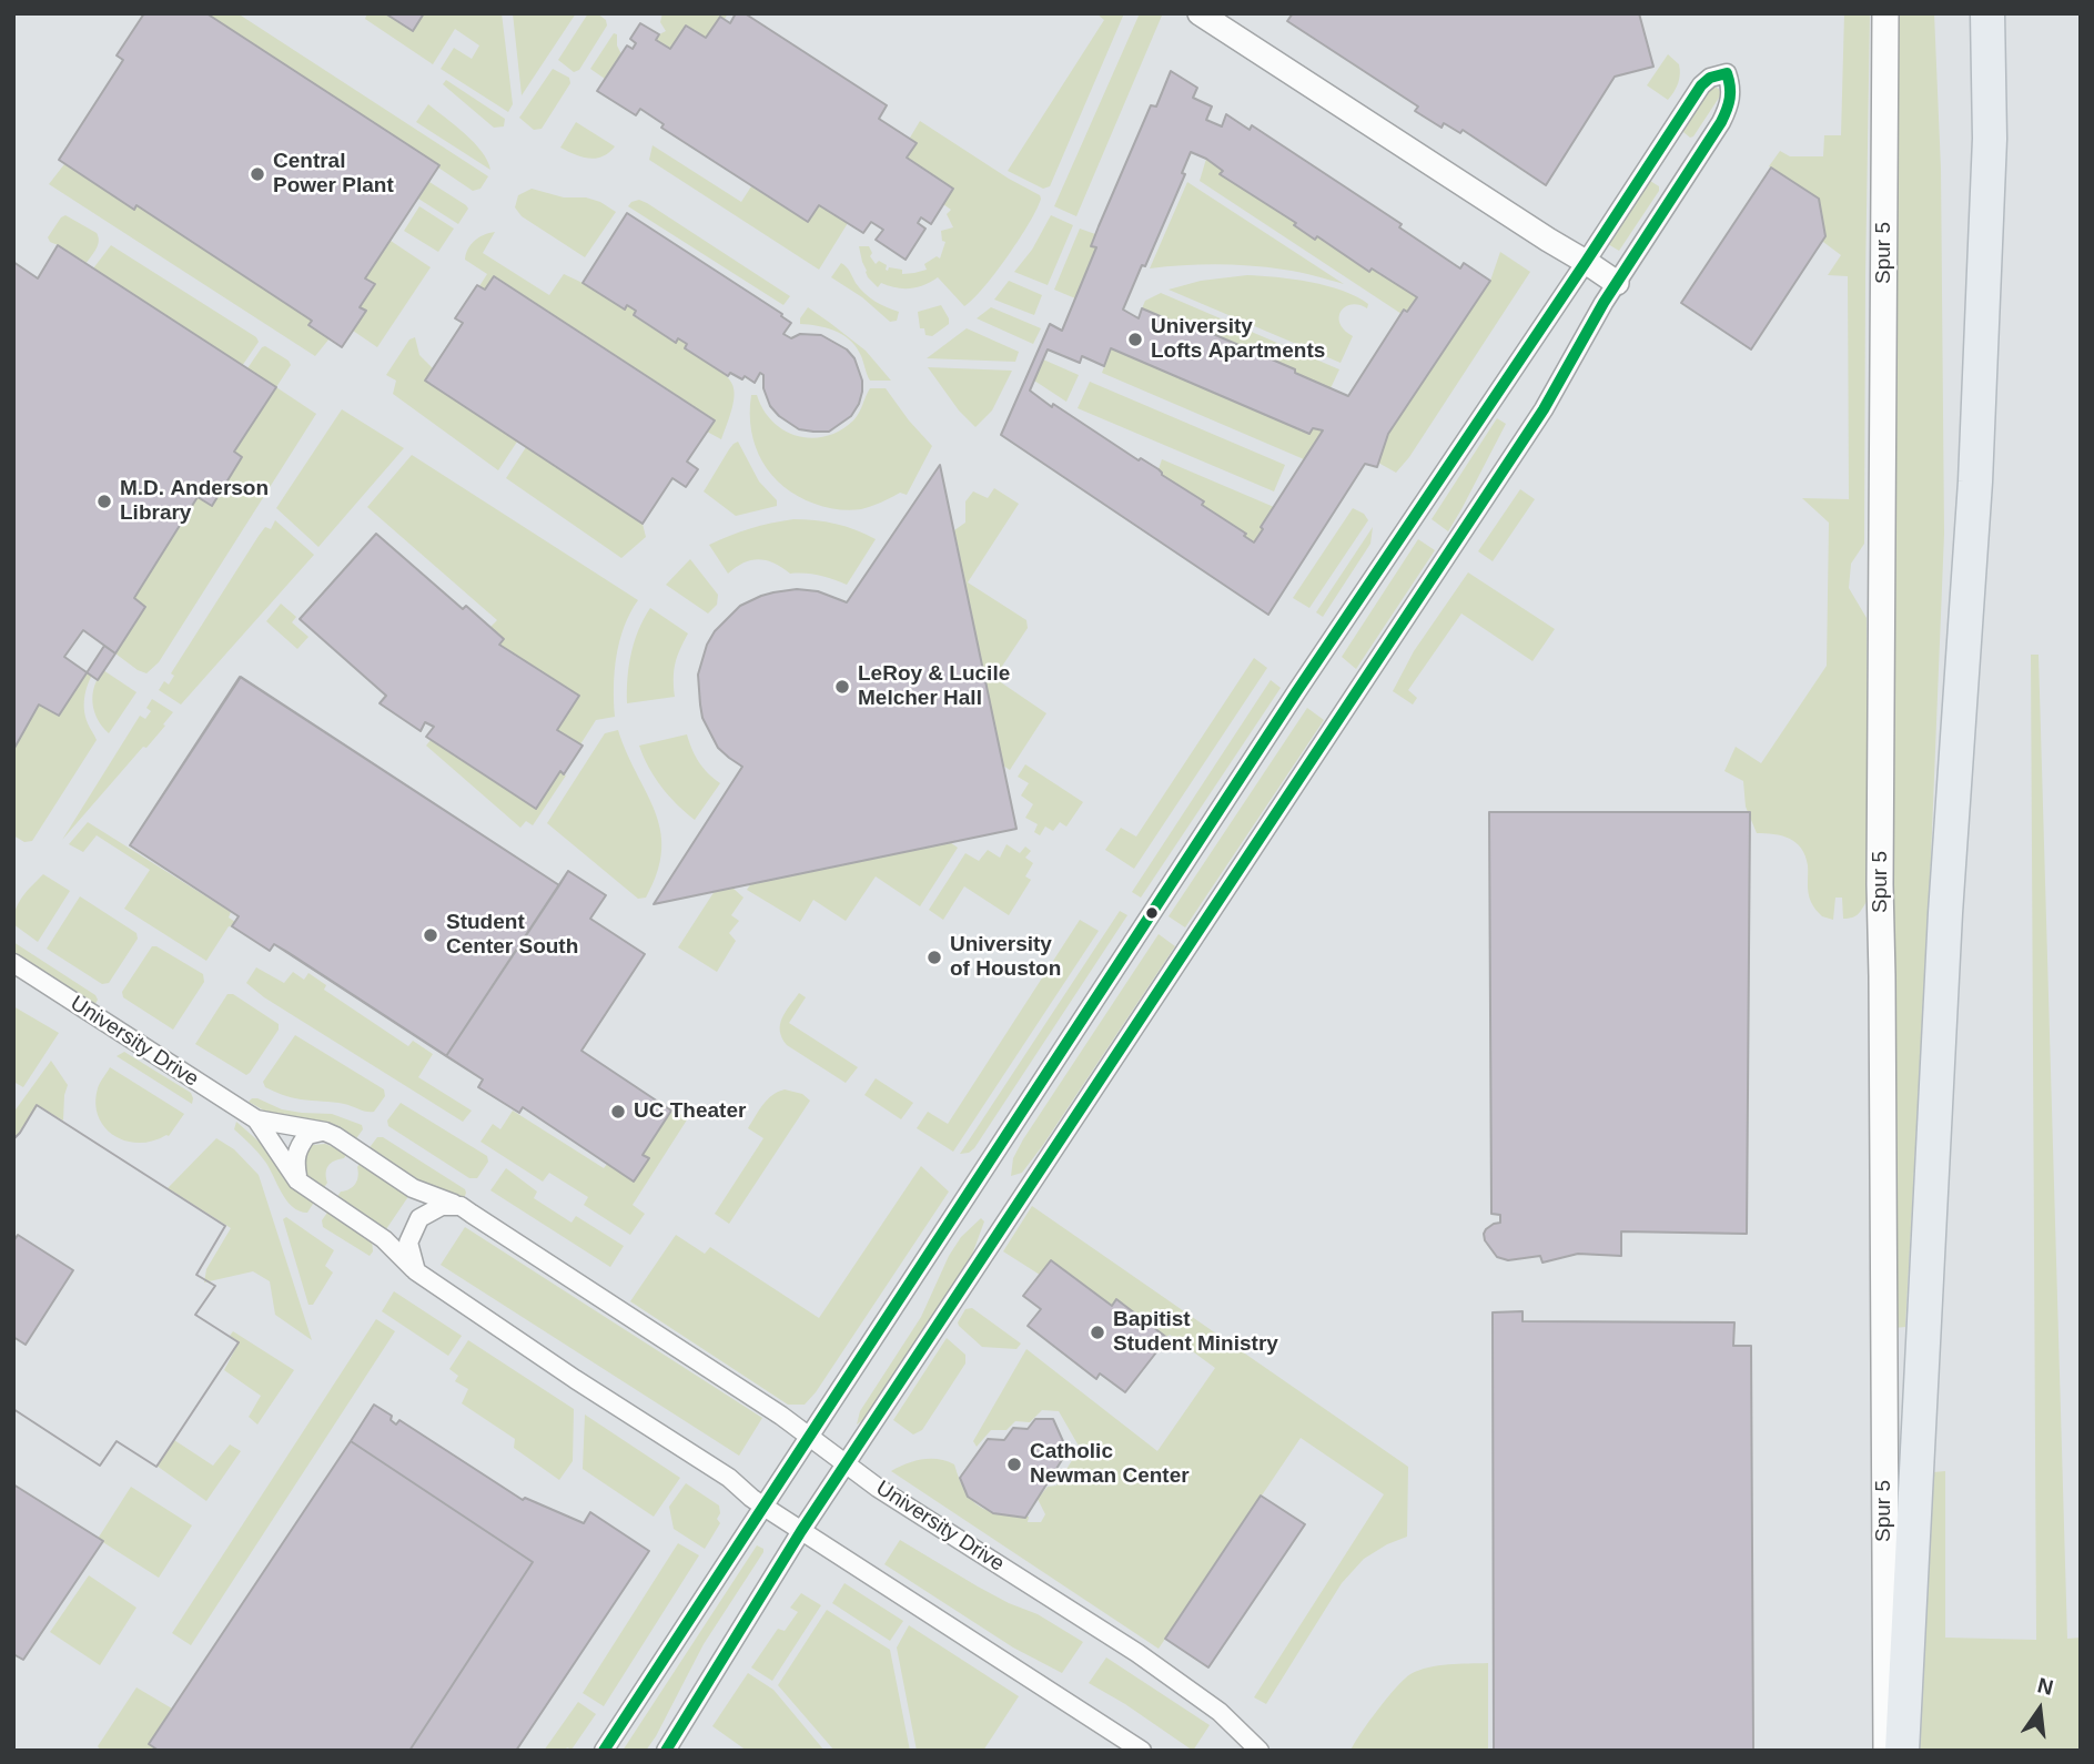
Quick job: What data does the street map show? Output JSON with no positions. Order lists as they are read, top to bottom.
{
  "streets": {
    "highway": ["Spur 5"],
    "street": ["University Drive"]
  },
  "places": [
    "Central Power Plant",
    "University Lofts Apartments",
    "M.D. Anderson Library",
    "LeRoy & Lucile Melcher Hall",
    "Student Center South",
    "University of Houston",
    "UC Theater",
    "Bapitist Student Ministry",
    "Catholic Newman Center"
  ],
  "north": "top"
}
